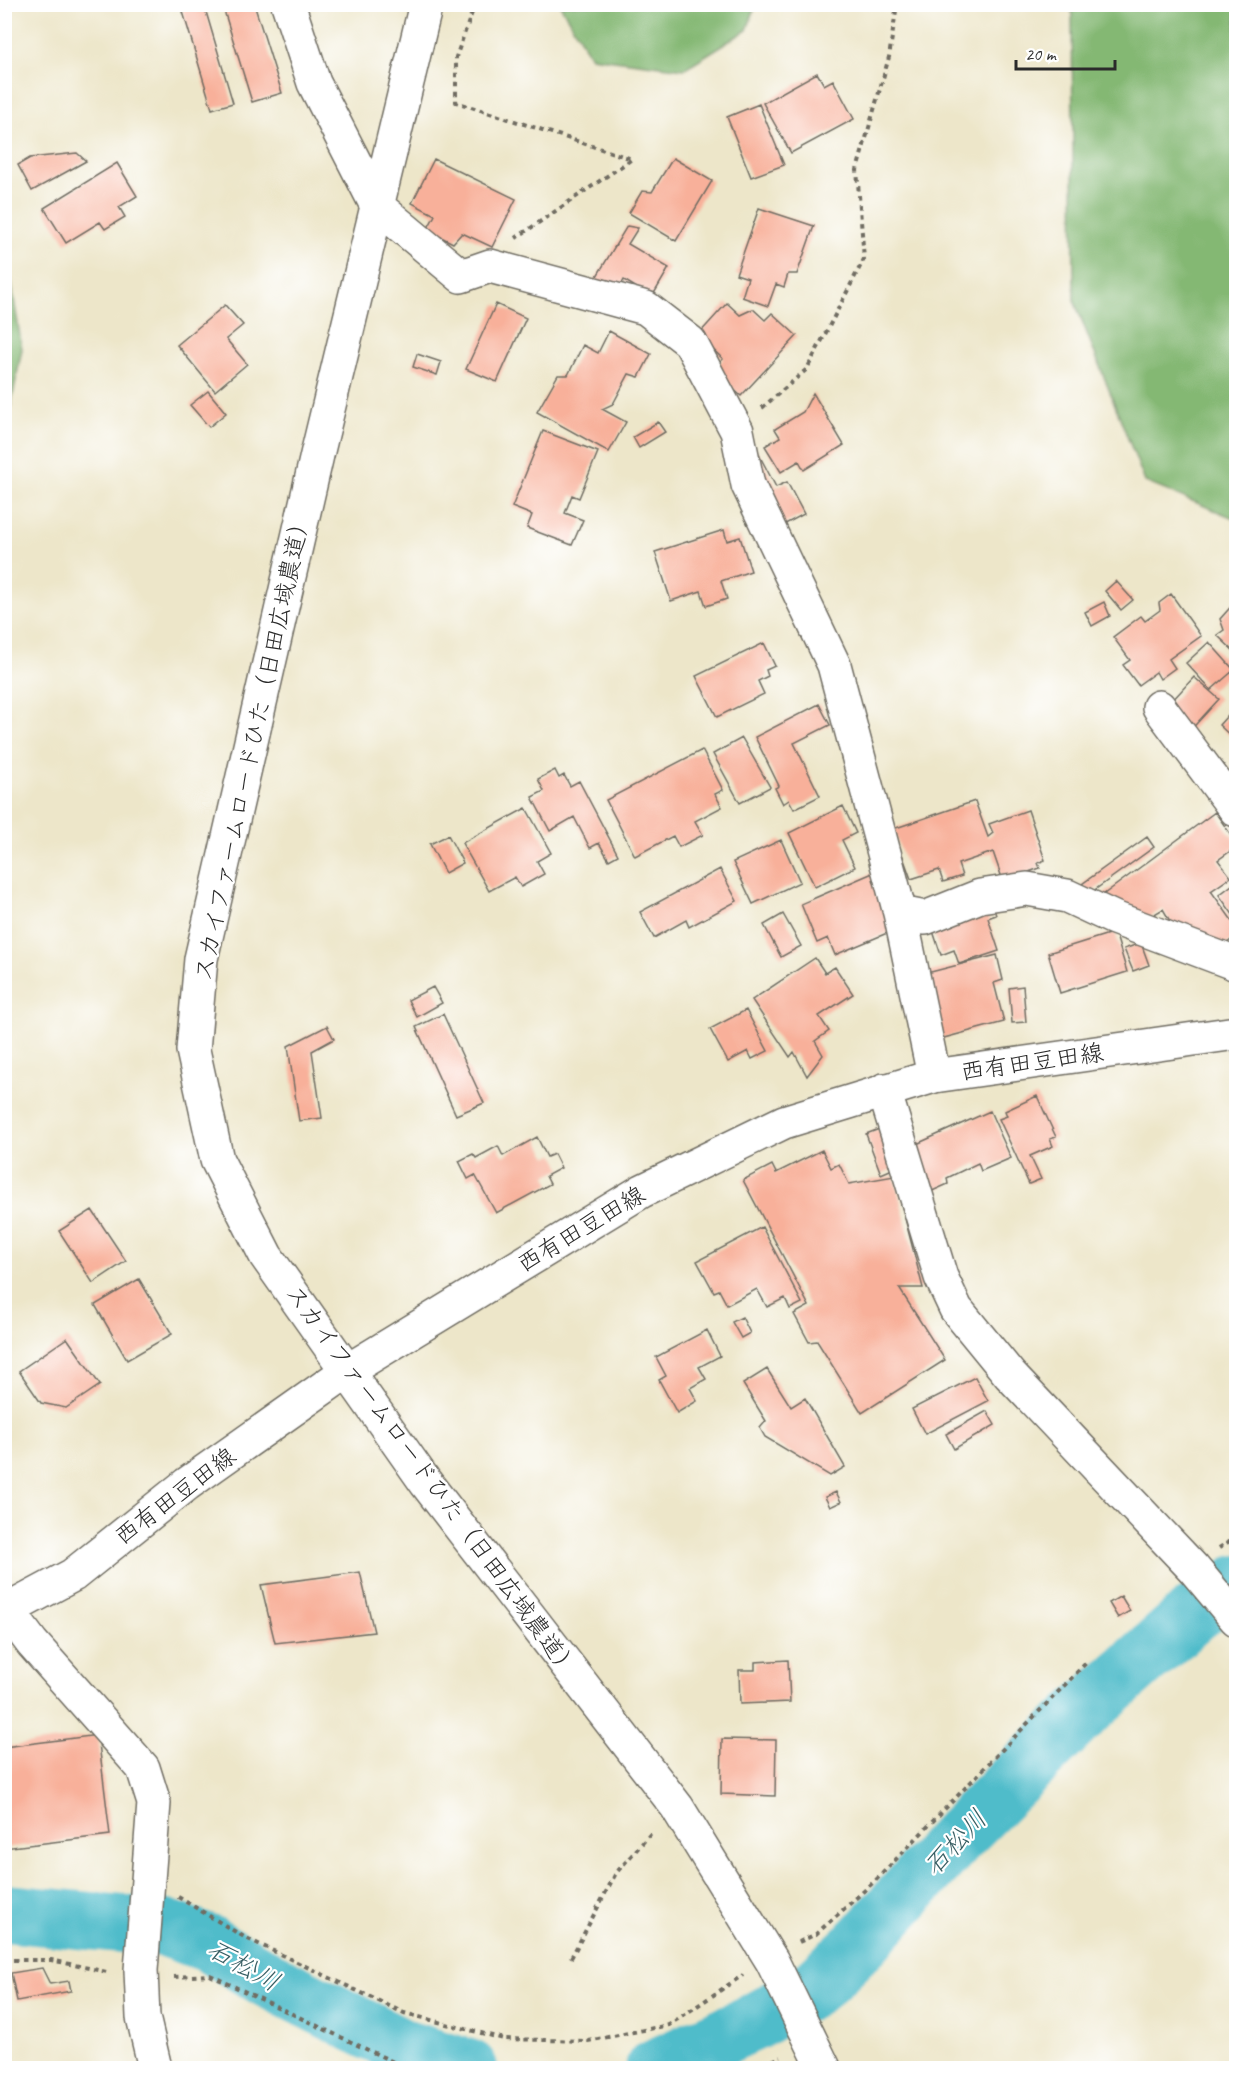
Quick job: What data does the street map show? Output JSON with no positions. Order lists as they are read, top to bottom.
{
  "streets": {
    "street": ["スカイファームロードひた（日田広域農道）", "西有田豆田線"]
  },
  "crossings": [
    ["スカイファームロードひた（日田広域農道）", "西有田豆田線"]
  ],
  "water": ["石松川"],
  "scale_bar": "20 m"
}
